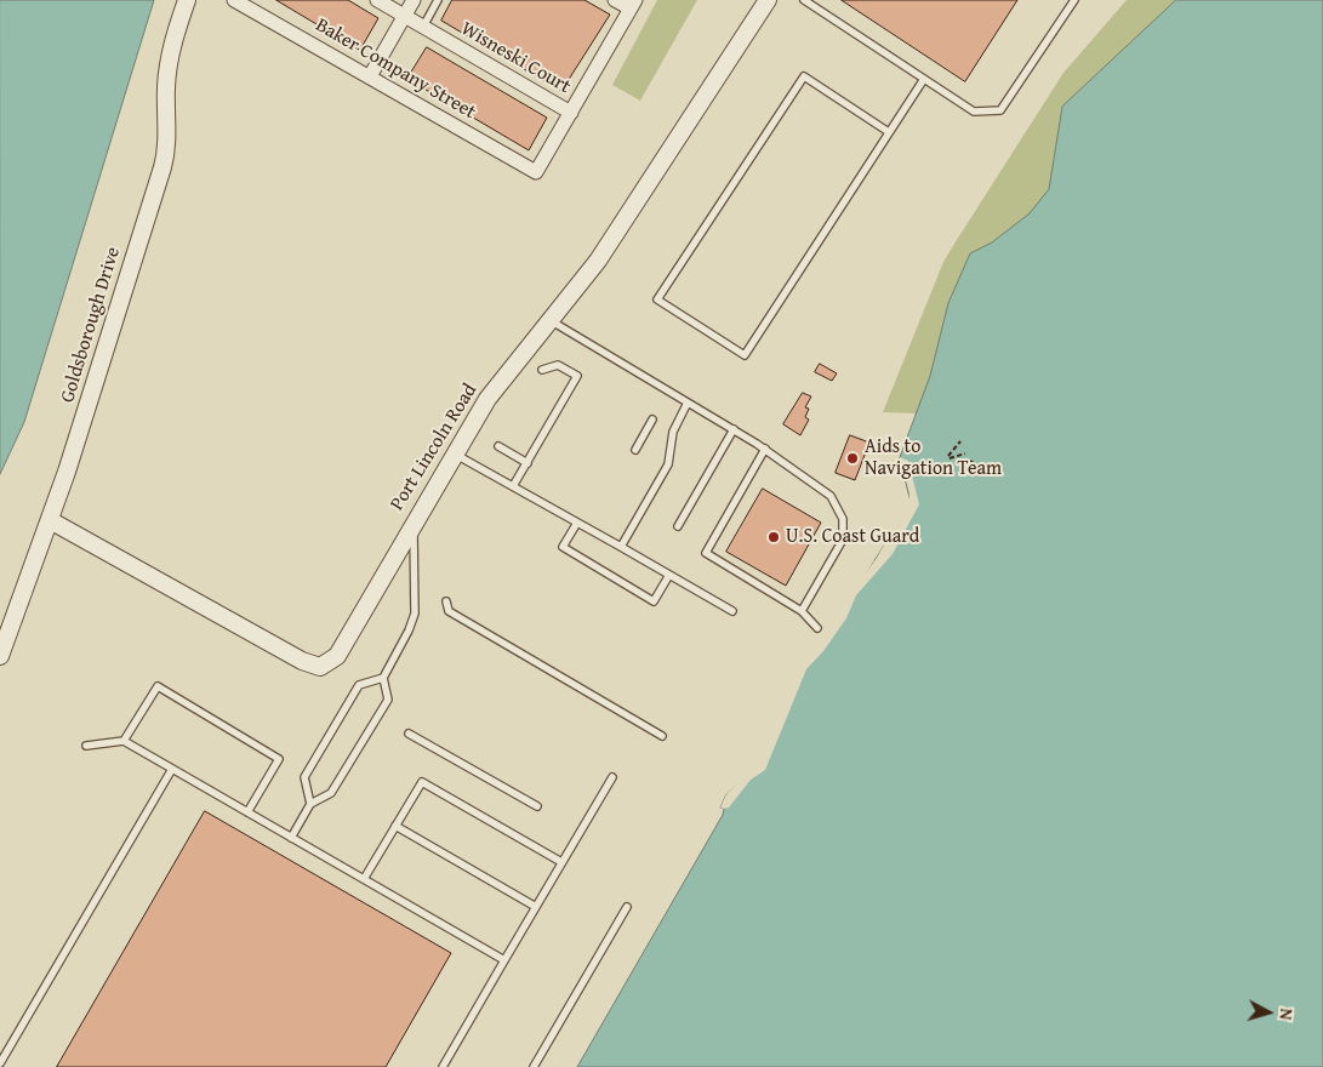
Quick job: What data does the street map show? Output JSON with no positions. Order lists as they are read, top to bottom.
{
  "streets": {
    "street": [
      "Wisneski Court",
      "Baker Company Street",
      "Goldsborough Drive",
      "Port Lincoln Road"
    ]
  },
  "crossings": [
    ["Wisneski Court", "Baker Company Street"],
    ["Goldsborough Drive", "Port Lincoln Road"]
  ],
  "places": ["Aids to Navigation Team", "U.S. Coast Guard"],
  "north": "right"
}
